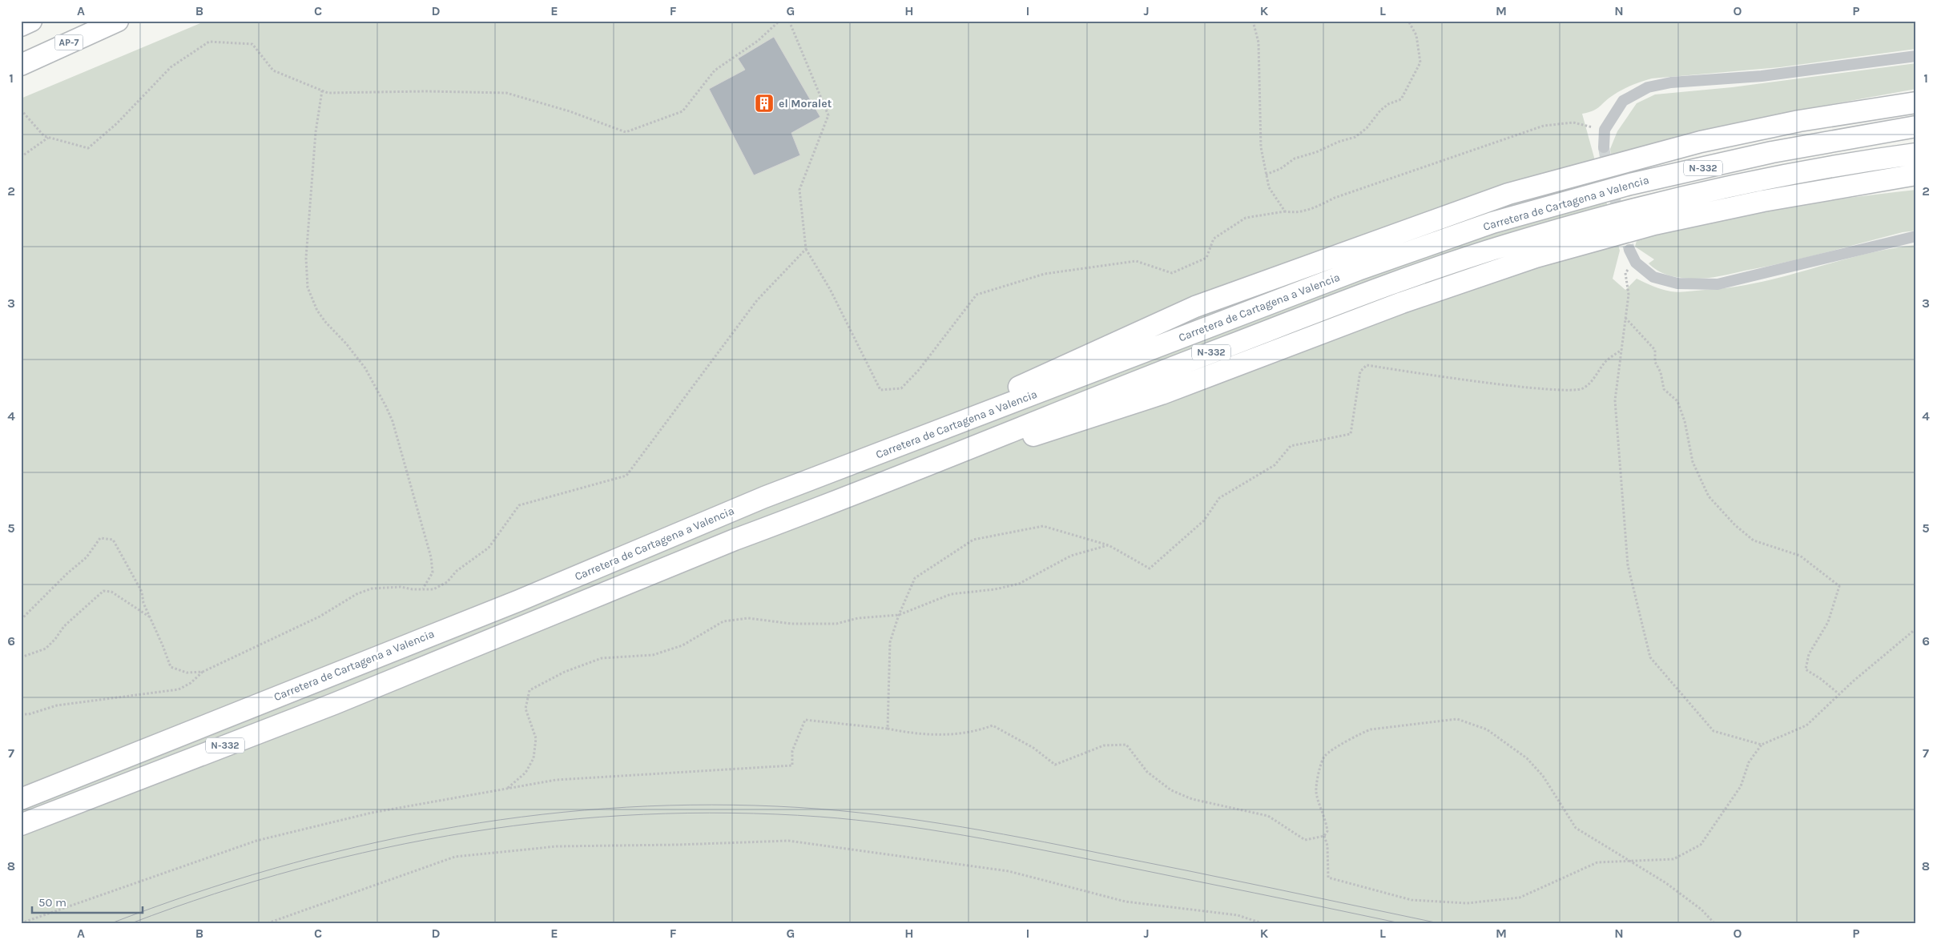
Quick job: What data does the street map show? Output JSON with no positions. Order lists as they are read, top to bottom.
{
  "streets": {
    "highway": ["AP-7", "N-332", "Carretera de Cartagena a Valencia"]
  },
  "crossings": [
    ["N-332", "Carretera de Cartagena a Valencia"]
  ],
  "places": {
    "building": ["el Moralet"]
  },
  "scale_bar": "50 m",
  "grid": {
    "columns": [
      "A",
      "B",
      "C",
      "D",
      "E",
      "F",
      "G",
      "H",
      "I",
      "J",
      "K",
      "L",
      "M",
      "N",
      "O",
      "P"
    ],
    "rows": [
      "1",
      "2",
      "3",
      "4",
      "5",
      "6",
      "7",
      "8"
    ]
  }
}
